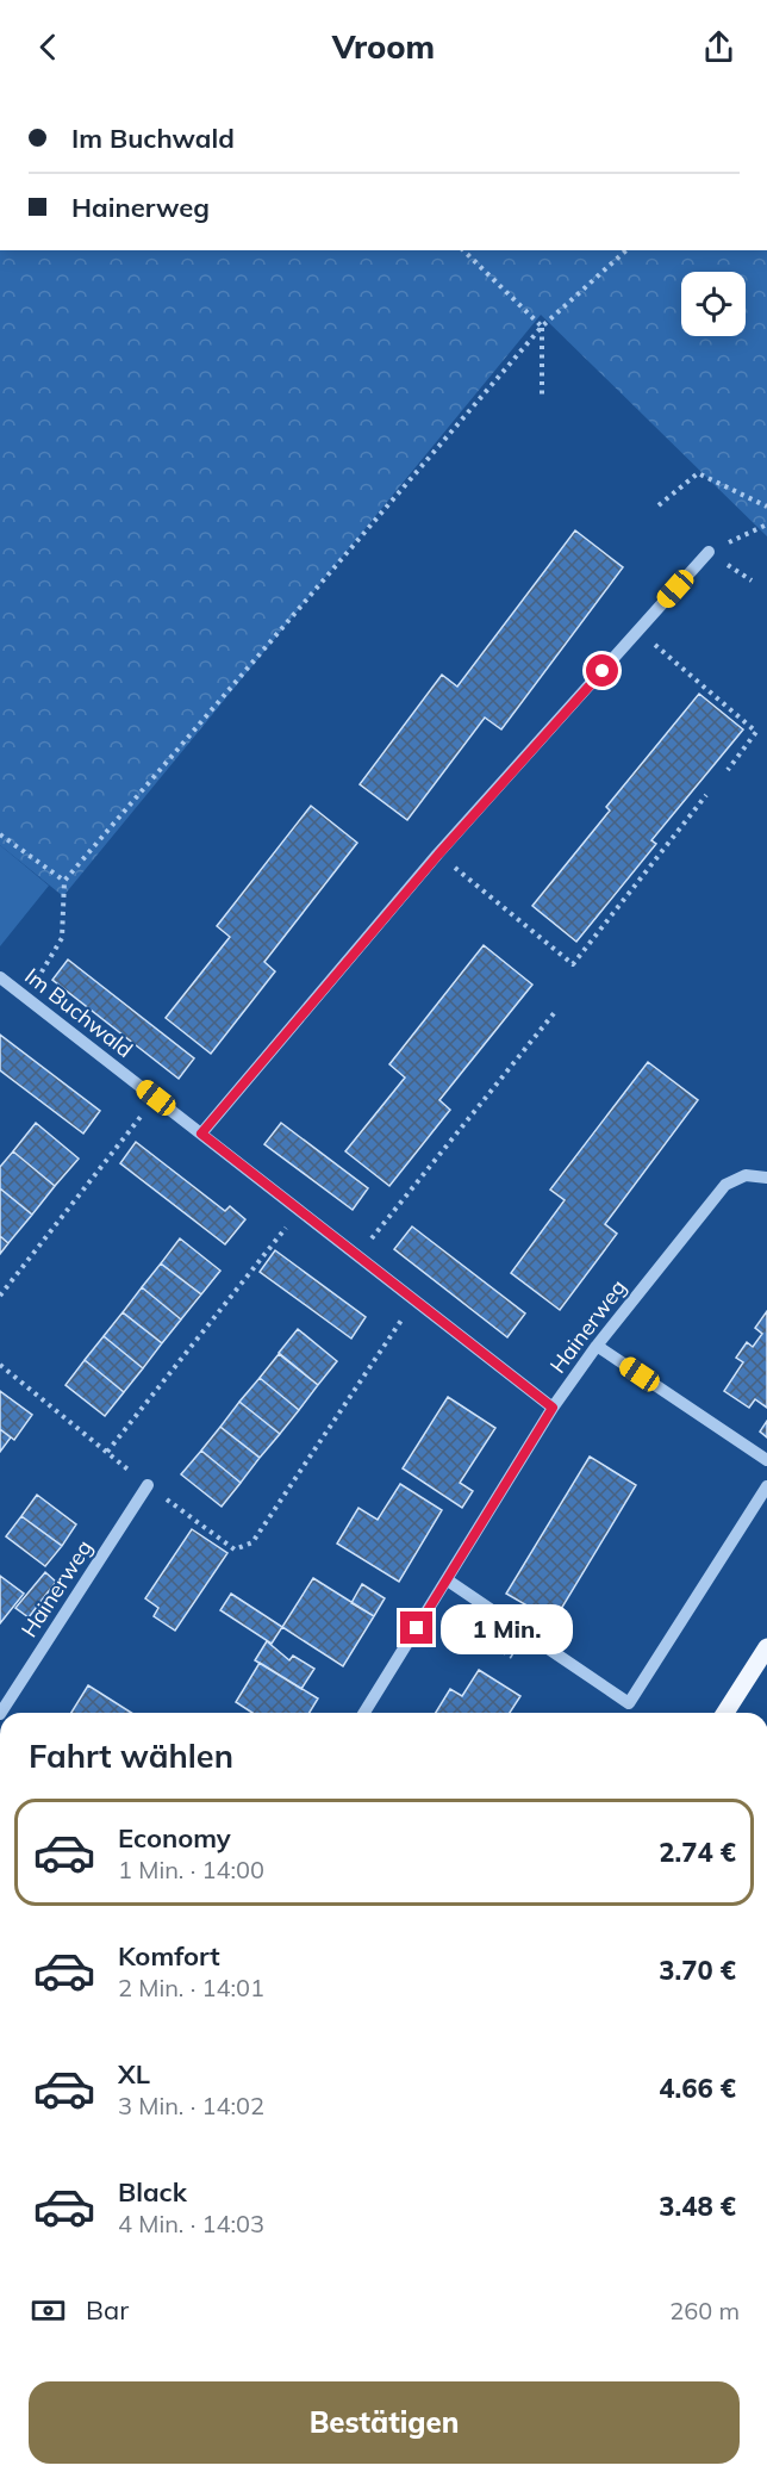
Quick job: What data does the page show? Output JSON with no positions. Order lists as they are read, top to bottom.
{
  "streets": {
    "street": ["Im Buchwald", "Hainerweg"]
  },
  "crossings": [
    ["Im Buchwald", "Hainerweg"]
  ],
  "page": {
    "header": "Vroom",
    "banner": ["Im Buchwald", "Hainerweg"],
    "bubble": "1 Min.",
    "heading": "Fahrt wählen",
    "list": [
      {
        "name": "Economy",
        "note": "1 Min. · 14:00",
        "value": "2.74 €"
      },
      {
        "name": "Komfort",
        "note": "2 Min. · 14:01",
        "value": "3.70 €"
      },
      {
        "name": "XL",
        "note": "3 Min. · 14:02",
        "value": "4.66 €"
      },
      {
        "name": "Black",
        "note": "4 Min. · 14:03",
        "value": "3.48 €"
      }
    ],
    "pay": ["Bar", "260 m"],
    "buttons": "Bestätigen"
  }
}
